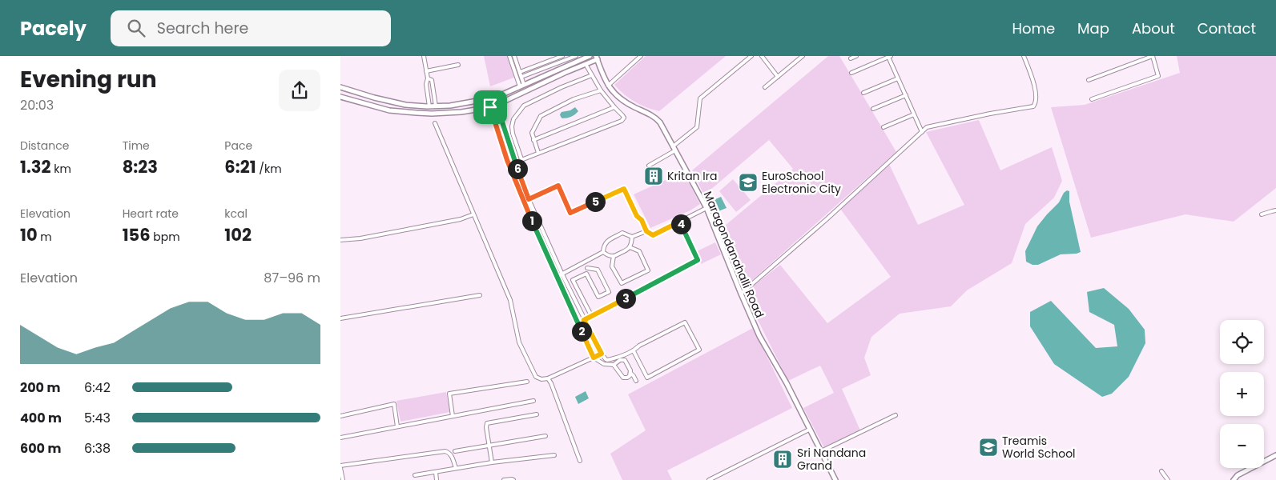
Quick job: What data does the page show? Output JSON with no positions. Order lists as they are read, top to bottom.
{
  "streets": {
    "street": ["Maragondanahalli Road"]
  },
  "places": {
    "building": ["Kritan Ira", "Sri Nandana Grand"],
    "school or university": ["EuroSchool Electronic City", "Treamis World School"]
  },
  "page": {
    "header": "Pacely",
    "search": "Search here",
    "nav": [
      "Home",
      "Map",
      "About",
      "Contact"
    ],
    "heading": ["Evening run", "20:03"],
    "stats": [
      ["Distance", "1.32 km"],
      ["Time", "8:23"],
      ["Pace", "6:21 /km"],
      ["Elevation", "10 m"],
      ["Heart rate", "156 bpm"],
      ["kcal", "102"]
    ],
    "pins": [
      "6",
      "5",
      "1",
      "4",
      "3",
      "2"
    ],
    "chart": ["Elevation", "87–96 m"],
    "map_buttons": ["+", "−"],
    "list": [
      {
        "name": "200 m",
        "note": "6:42"
      },
      {
        "name": "400 m",
        "note": "5:43"
      },
      {
        "name": "600 m",
        "note": "6:38"
      }
    ]
  }
}
